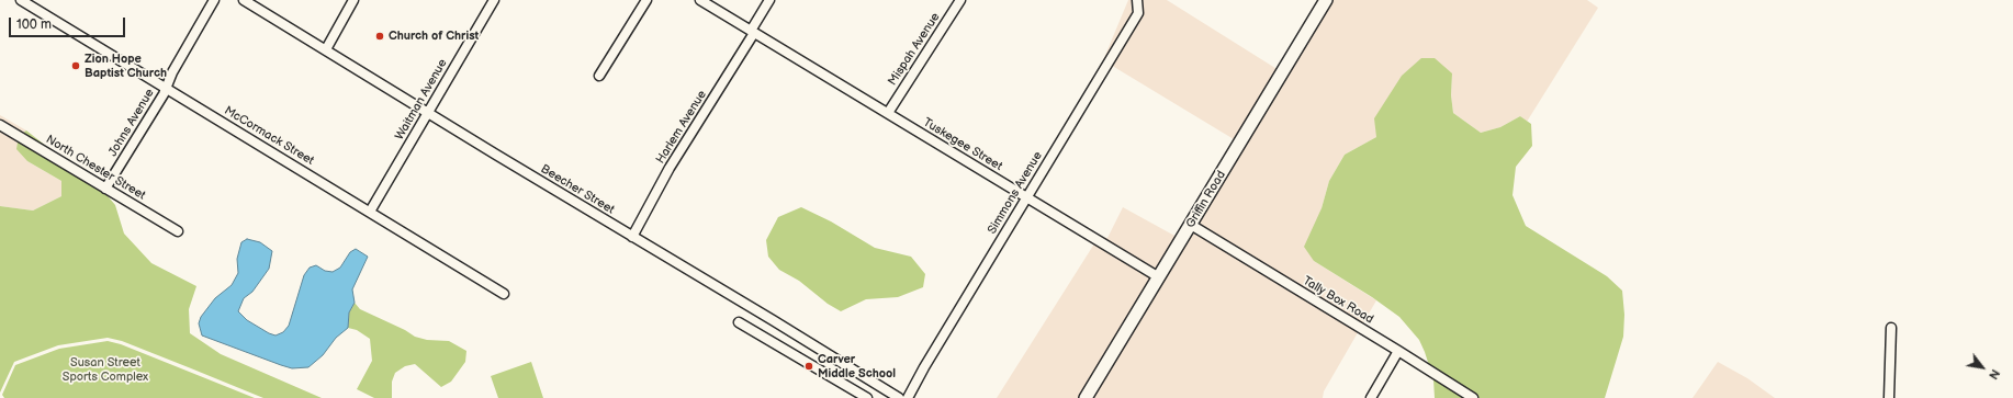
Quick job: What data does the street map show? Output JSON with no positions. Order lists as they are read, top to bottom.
{
  "streets": {
    "street": [
      "Mispah Avenue",
      "Waitman Avenue",
      "Johns Avenue",
      "Harlem Avenue",
      "McCormack Street",
      "Tuskegee Street",
      "North Chester Street",
      "Beecher Street",
      "Simmons Avenue",
      "Griffin Road",
      "Tally Box Road"
    ]
  },
  "crossings": [
    ["Mispah Avenue", "Tuskegee Street"],
    ["Waitman Avenue", "McCormack Street"],
    ["Waitman Avenue", "Beecher Street"],
    ["Johns Avenue", "McCormack Street"],
    ["Johns Avenue", "North Chester Street"],
    ["Harlem Avenue", "Tuskegee Street"],
    ["Harlem Avenue", "Beecher Street"],
    ["Tuskegee Street", "Simmons Avenue"],
    ["Tuskegee Street", "Griffin Road"],
    ["Griffin Road", "Tally Box Road"]
  ],
  "parks": ["Susan Street Sports Complex"],
  "places": ["Church of Christ", "Zion Hope Baptist Church", "Carver Middle School"],
  "scale_bar": "100 m",
  "north": "bottom right"
}
